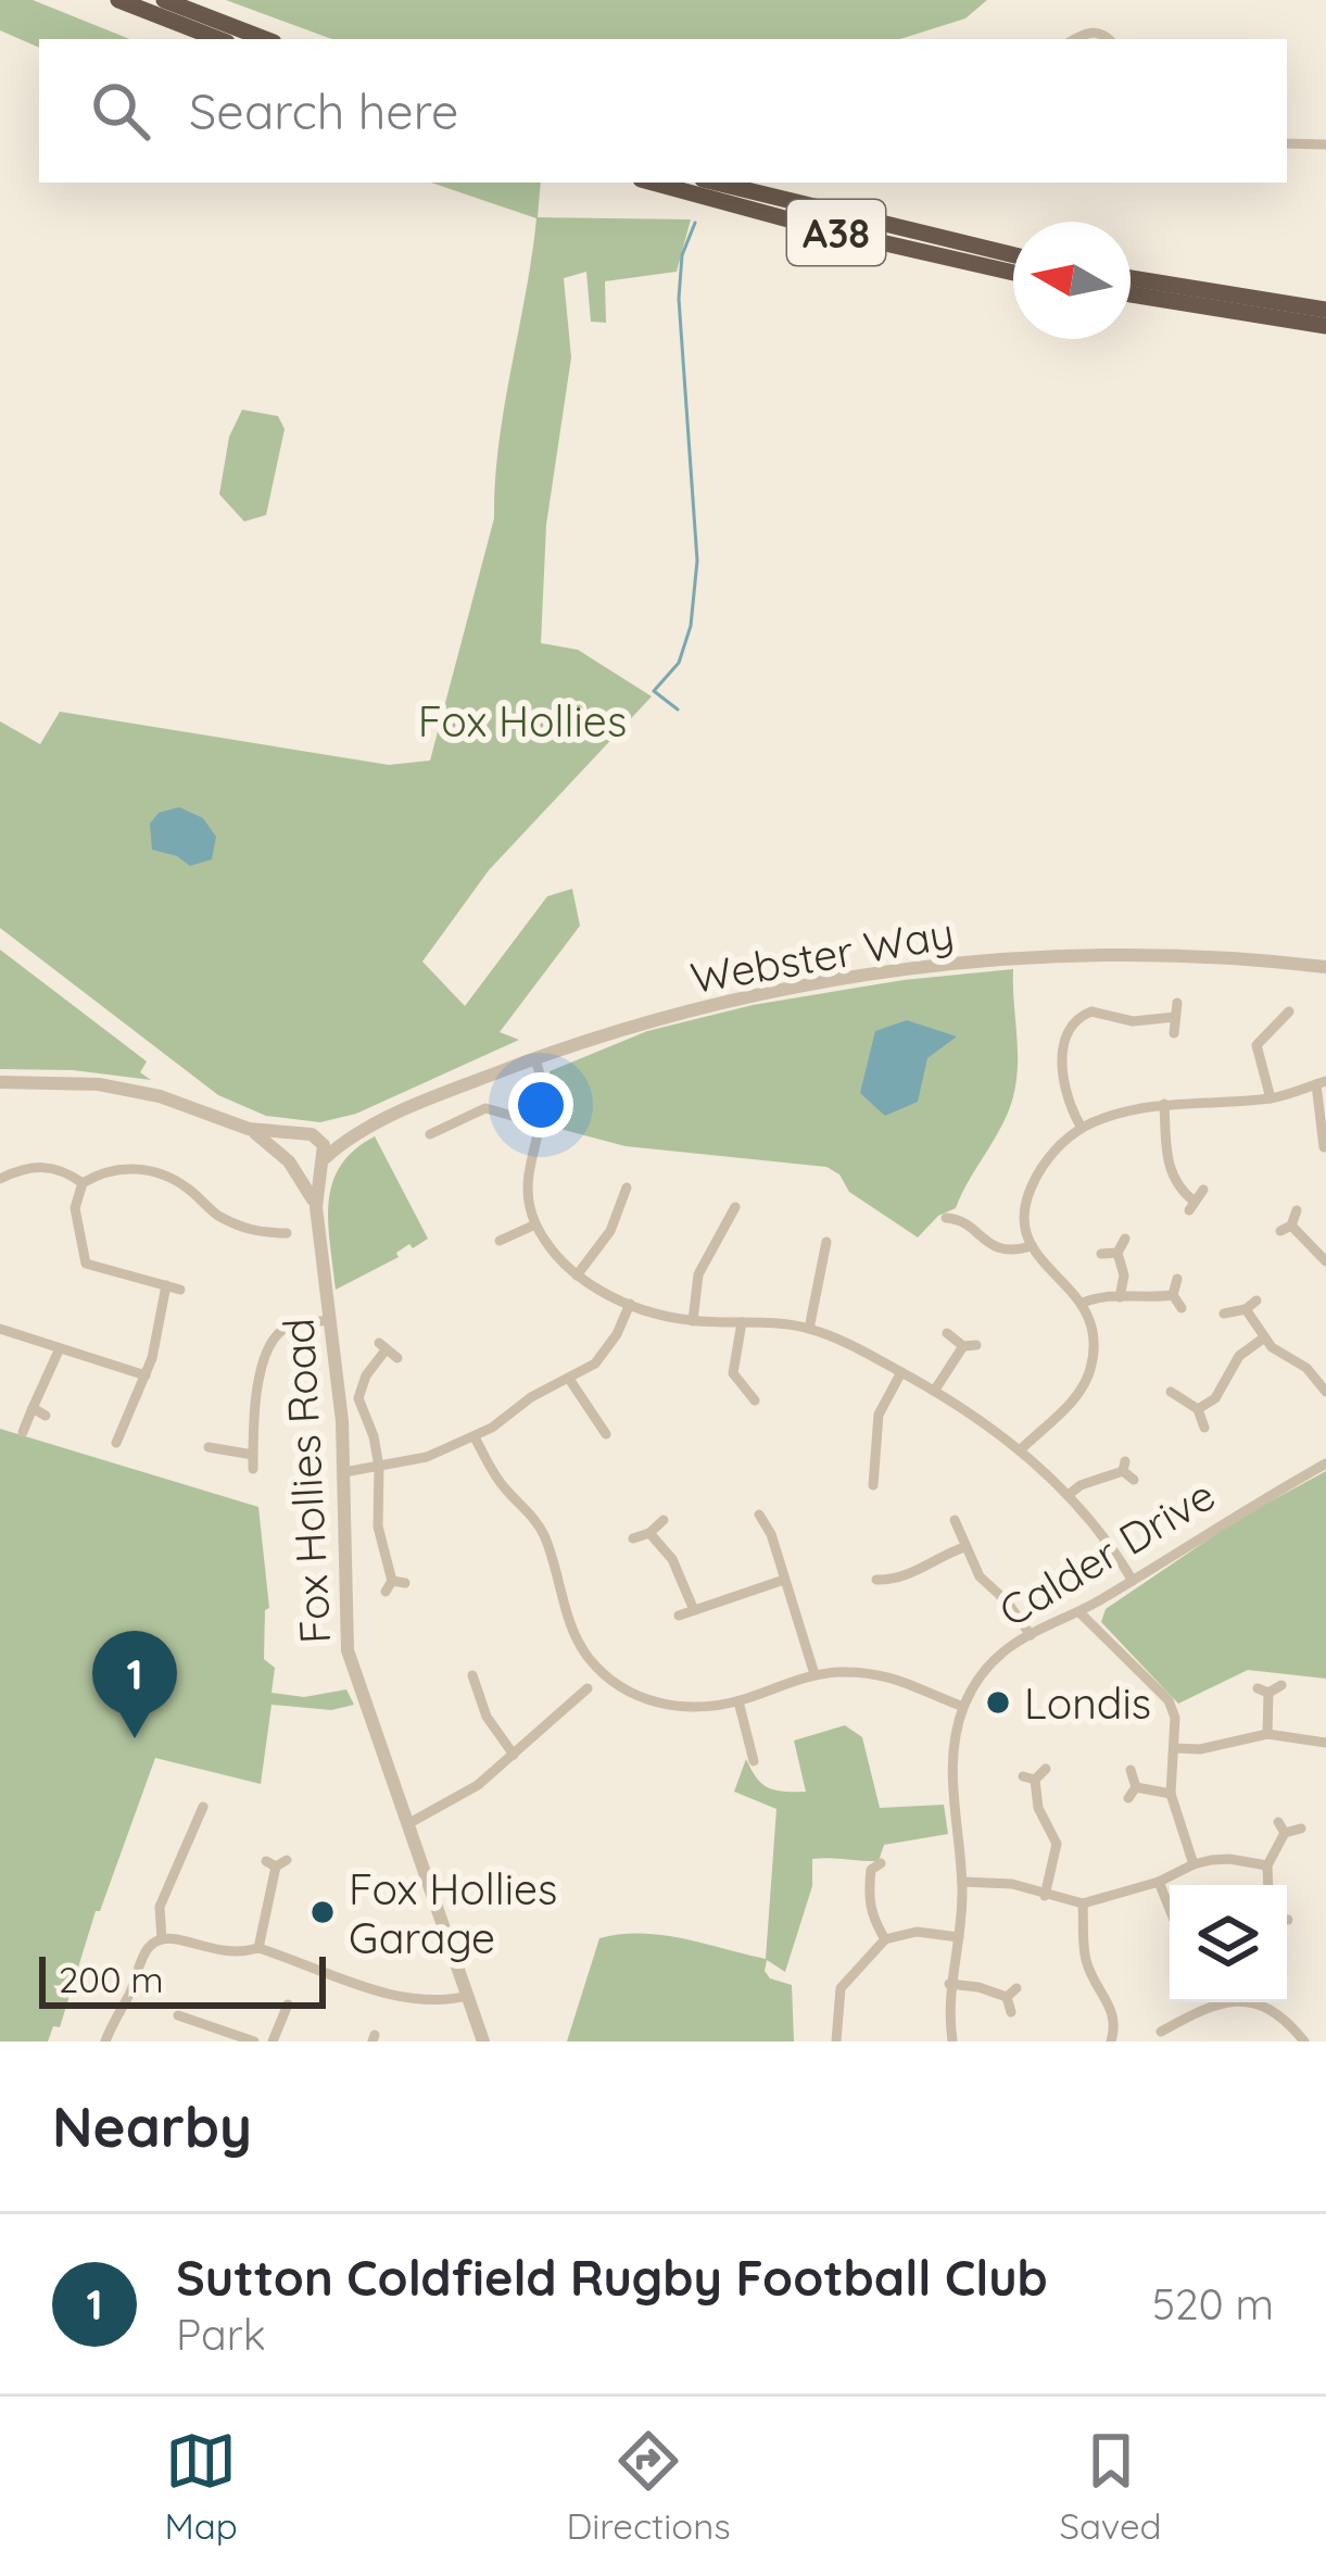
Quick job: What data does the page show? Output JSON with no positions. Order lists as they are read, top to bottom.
{
  "streets": {
    "highway": ["A38"],
    "street": ["Webster Way", "Fox Hollies Road", "Calder Drive"]
  },
  "crossings": [
    ["Webster Way", "Fox Hollies Road"]
  ],
  "parks": ["Fox Hollies"],
  "places": ["Londis", "Fox Hollies Garage"],
  "scale_bar": "200 m",
  "north": "left",
  "page": {
    "search": "Search here",
    "pins": "1",
    "scale": "200 m",
    "heading": "Nearby",
    "list": [
      {
        "mark": "1",
        "name": "Sutton Coldfield Rugby Football Club",
        "note": "Park",
        "value": "520 m"
      }
    ],
    "nav": ["Map", "Directions", "Saved"]
  }
}
